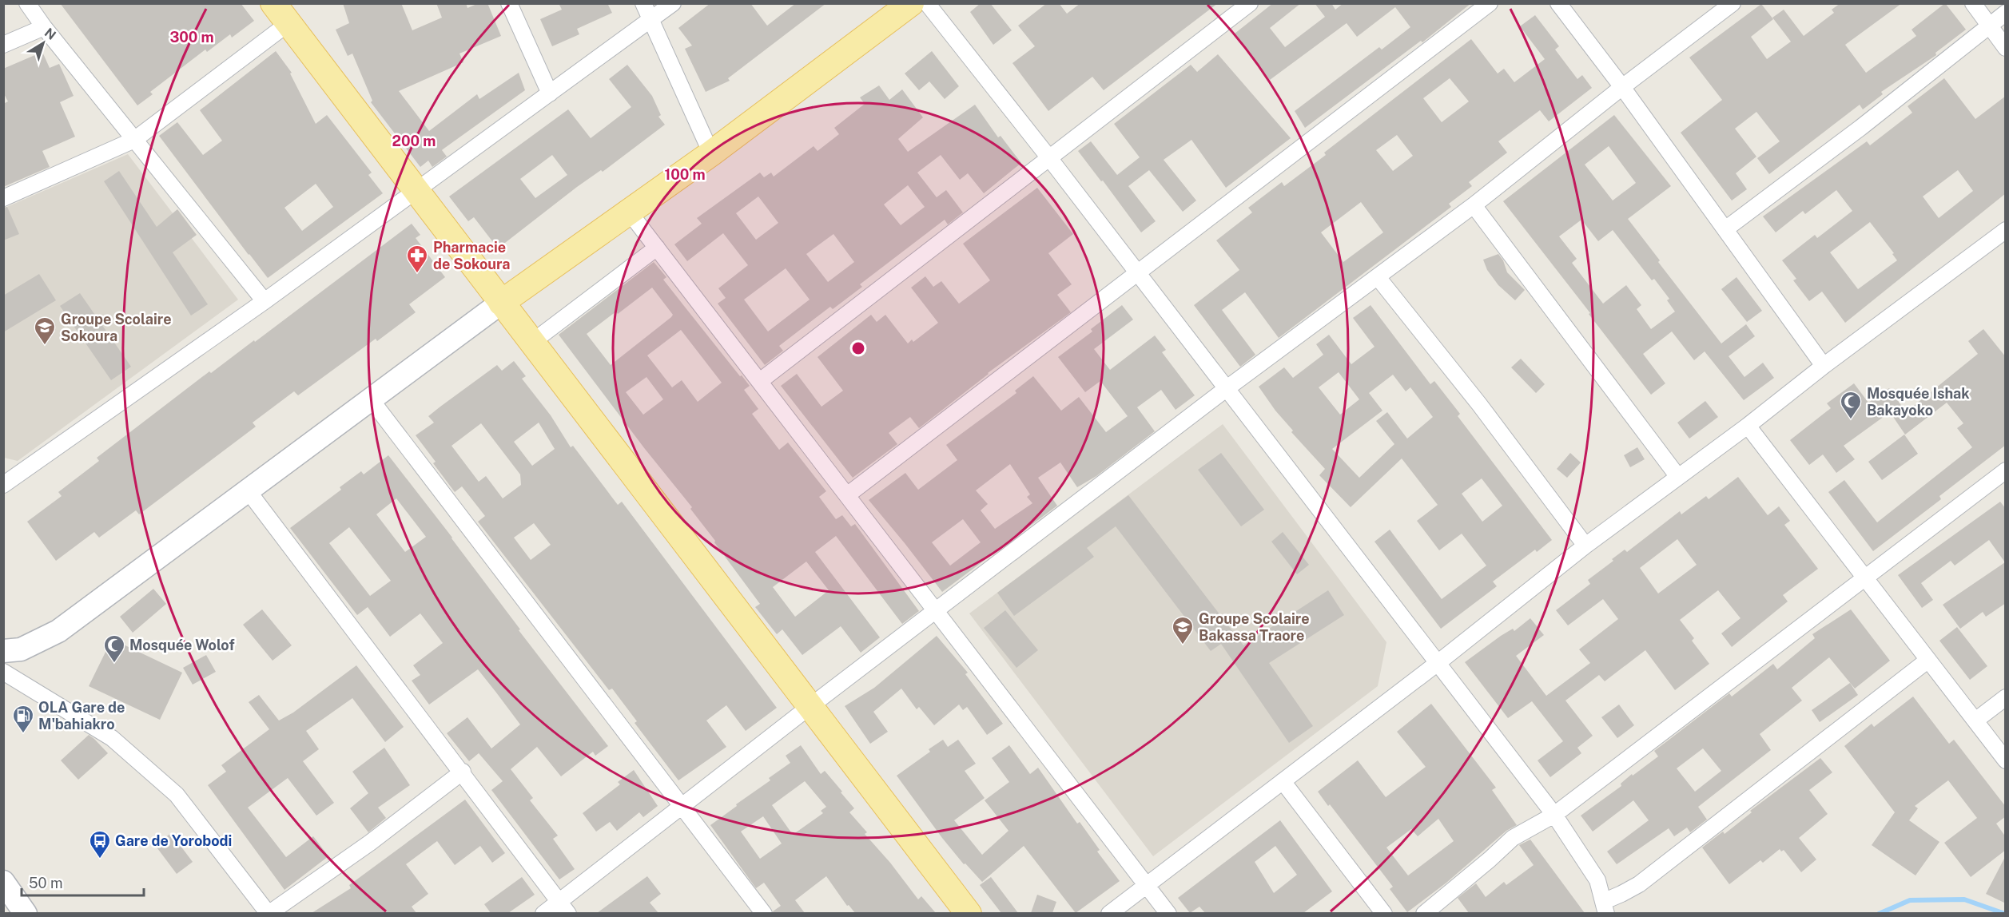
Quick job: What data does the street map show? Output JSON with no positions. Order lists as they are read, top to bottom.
{
  "places": {
    "pharmacy": ["Pharmacie de Sokoura"],
    "school or university": ["Groupe Scolaire Sokoura", "Groupe Scolaire Bakassa Traore"],
    "mosque": ["Mosquée Ishak Bakayoko", "Mosquée Wolof"],
    "fuel station": ["OLA Gare de M'bahiakro"],
    "bus stop": ["Gare de Yorobodi"]
  },
  "scale_bar": "50 m",
  "north": "top right",
  "rings": ["300 m", "200 m", "100 m"]
}
